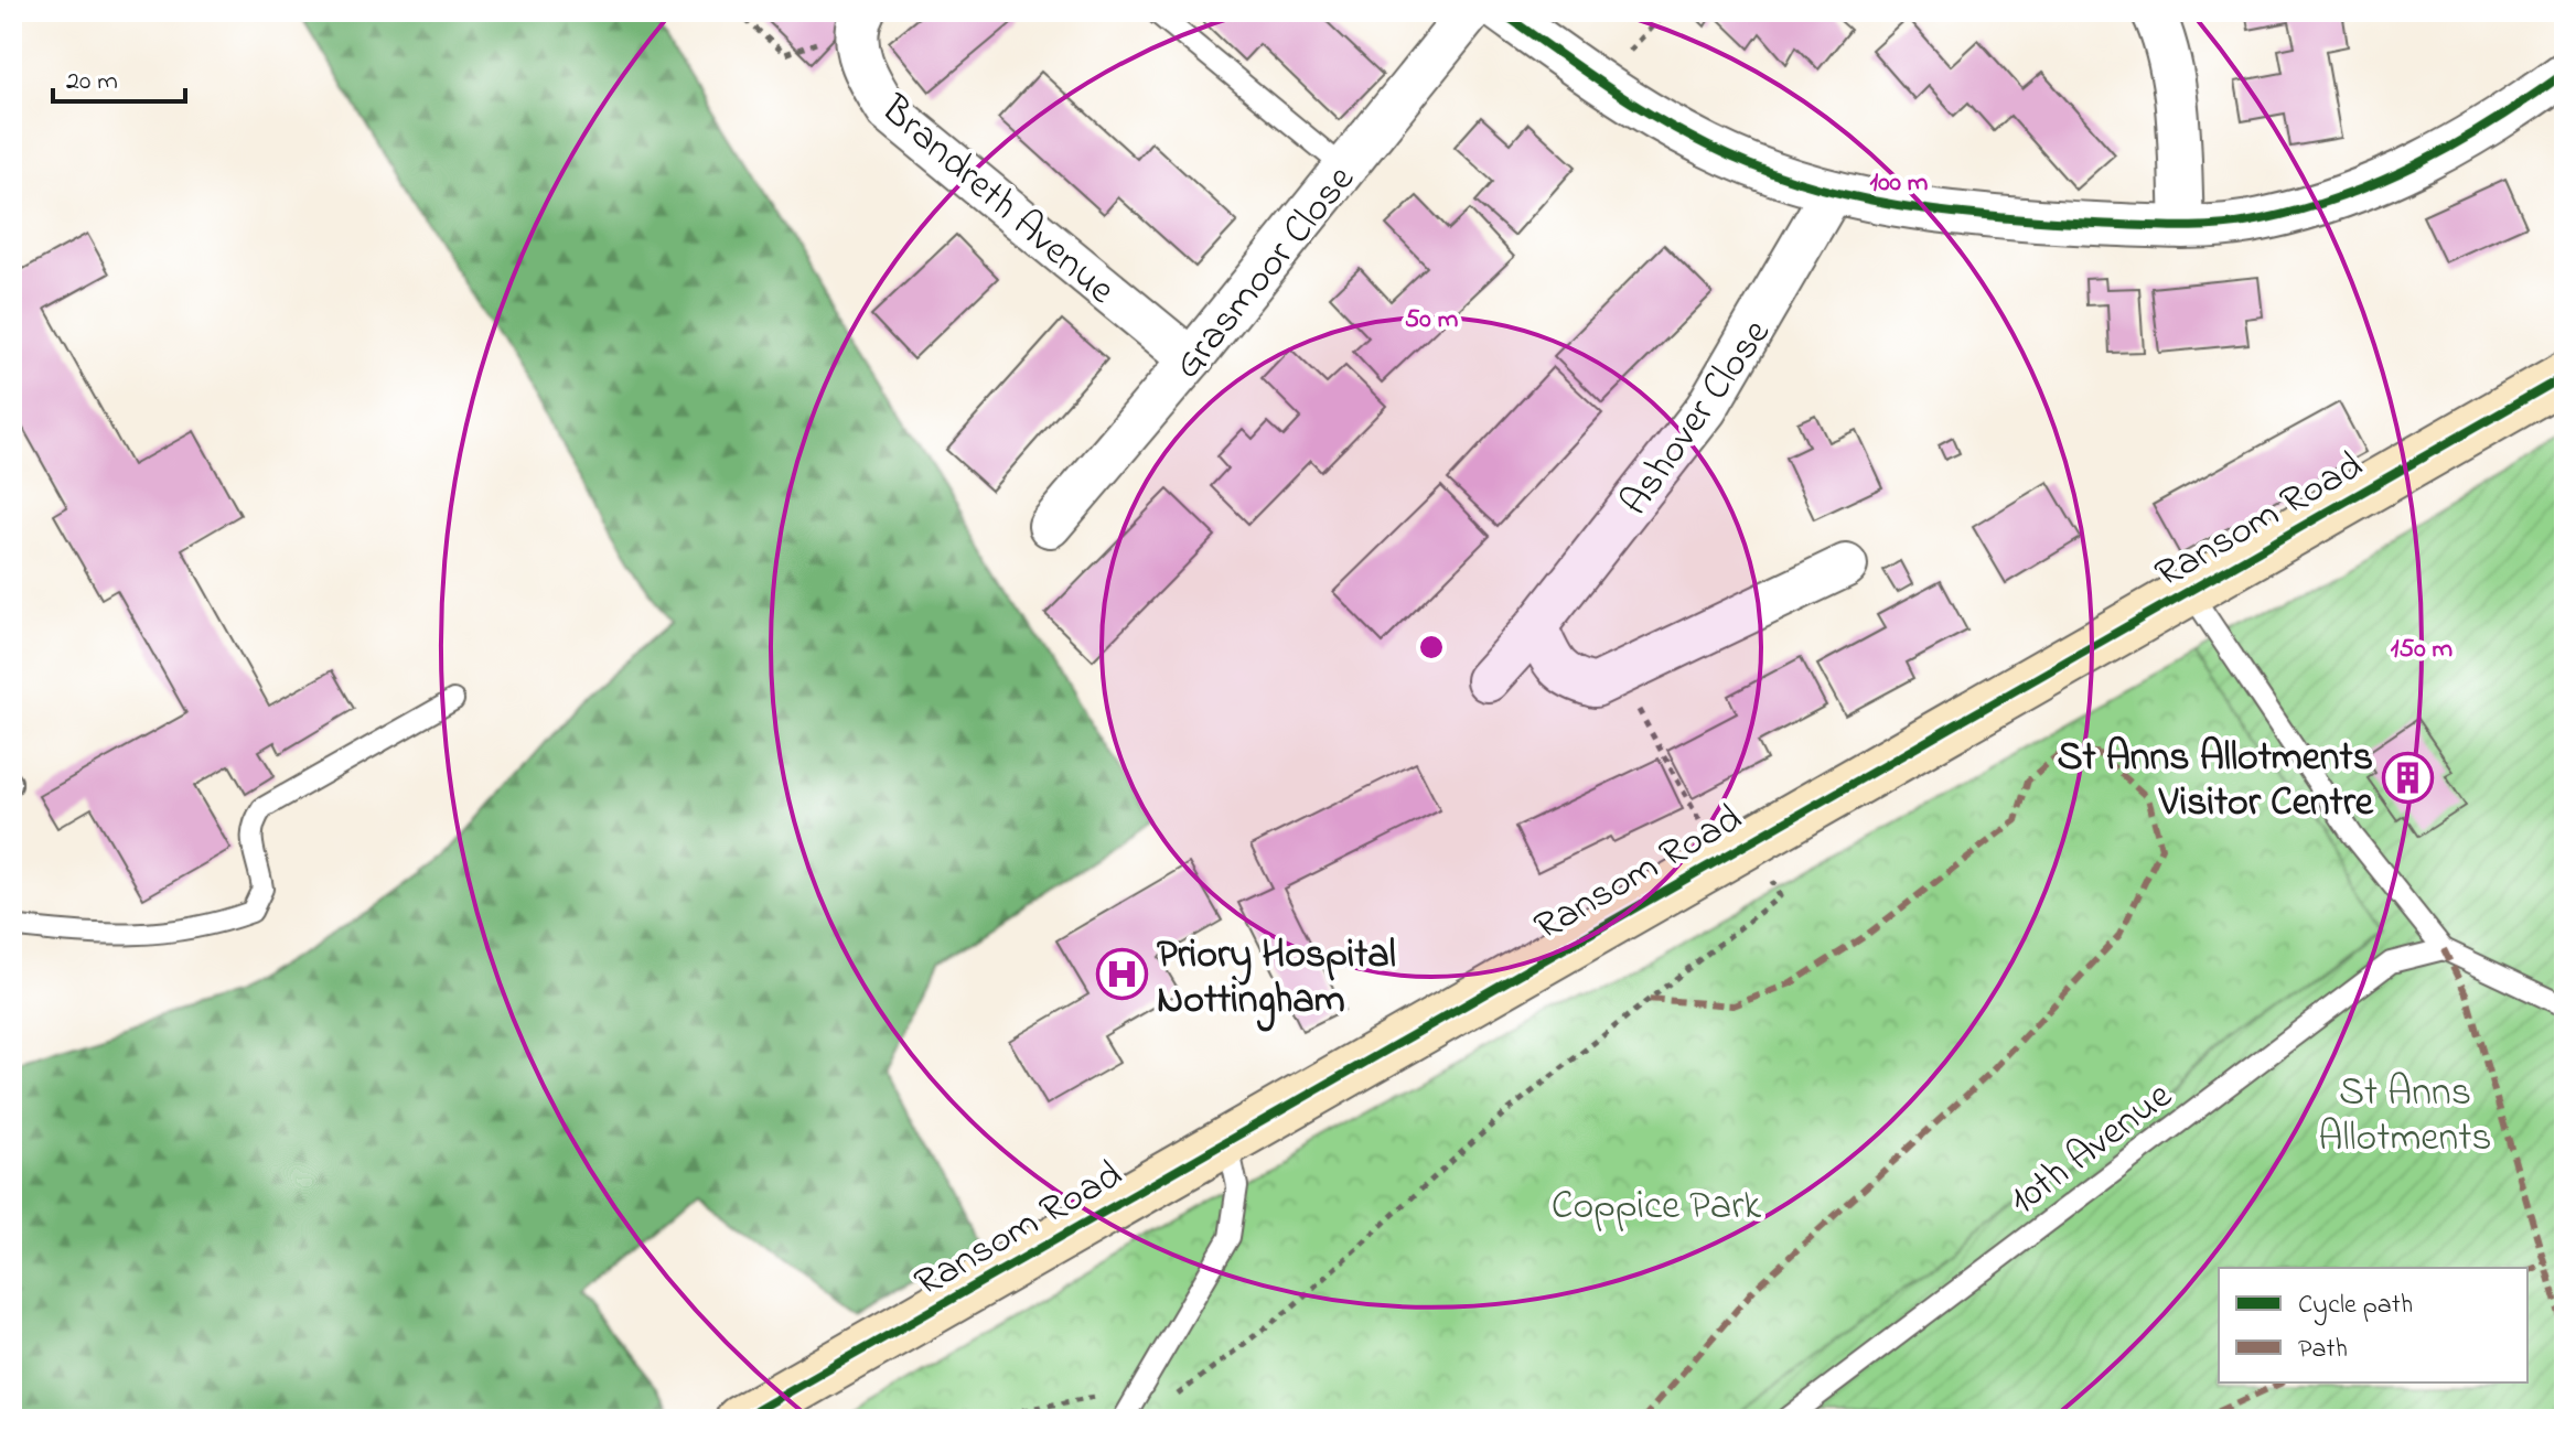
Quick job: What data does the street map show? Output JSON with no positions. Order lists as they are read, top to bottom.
{
  "streets": {
    "street": [
      "Brandreth Avenue",
      "Grasmoor Close",
      "Ashover Close",
      "Ransom Road"
    ],
    "lane": ["10th Avenue"]
  },
  "crossings": [
    ["Brandreth Avenue", "Grasmoor Close"]
  ],
  "parks": ["St Anns Allotments", "Coppice Park"],
  "places": {
    "building": ["St Anns Allotments Visitor Centre"],
    "hospital": ["Priory Hospital Nottingham"]
  },
  "legend": ["Cycle path", "Path"],
  "scale_bar": "20 m",
  "rings": ["100 m", "50 m", "150 m"]
}
